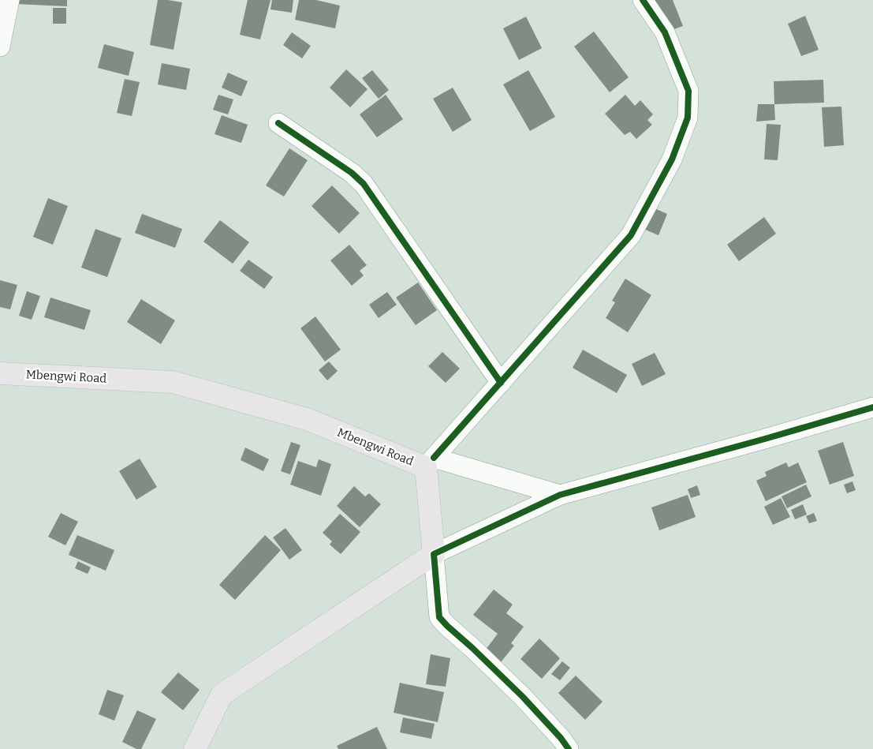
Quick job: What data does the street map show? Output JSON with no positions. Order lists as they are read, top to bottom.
{
  "streets": {
    "main road": ["Mbengwi Road"]
  }
}
